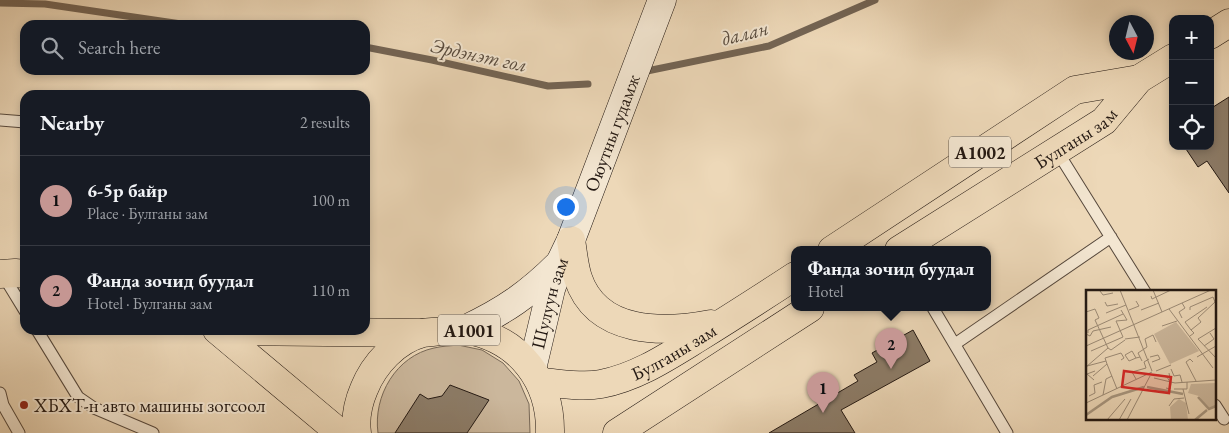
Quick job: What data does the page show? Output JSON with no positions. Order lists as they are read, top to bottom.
{
  "streets": {
    "highway": ["Булганы зам", "A1002", "A1001"],
    "street": ["Оюутны гудамж", "Шулуун зам"]
  },
  "crossings": [
    ["Оюутны гудамж", "Шулуун зам"],
    ["Булганы зам", "Шулуун зам"],
    ["Булганы зам", "A1001"],
    ["Шулуун зам", "A1001"]
  ],
  "water": ["далан", "Эрдэнэт гол"],
  "places": ["ХБХТ-н авто машины зогсоол"],
  "north": "bottom",
  "page": {
    "map_buttons": ["+", "−"],
    "search": "Search here",
    "heading": ["Nearby", "2 results"],
    "list": [
      {
        "mark": "1",
        "name": "6-5р байр",
        "note": "Place · Булганы зам",
        "value": "100 m"
      },
      {
        "mark": "2",
        "name": "Фанда зочид буудал",
        "note": "Hotel · Булганы зам",
        "value": "110 m"
      }
    ],
    "popup": ["Фанда зочид буудал", "Hotel"],
    "pins": ["2", "1"]
  }
}
